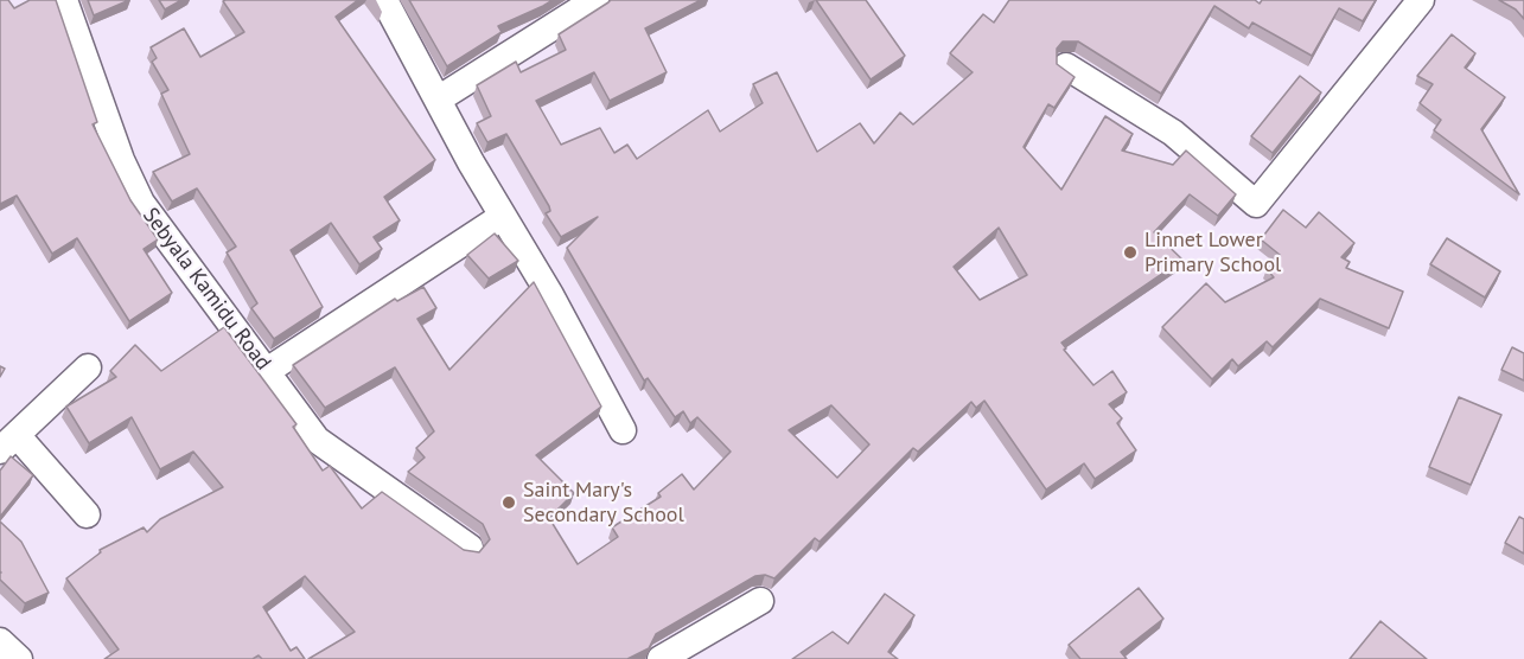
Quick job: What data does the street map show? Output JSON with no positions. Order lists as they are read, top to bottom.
{
  "streets": {
    "street": ["Sebyala Kamidu Road"]
  },
  "places": ["Linnet Lower Primary School", "Saint Mary's Secondary School"]
}
